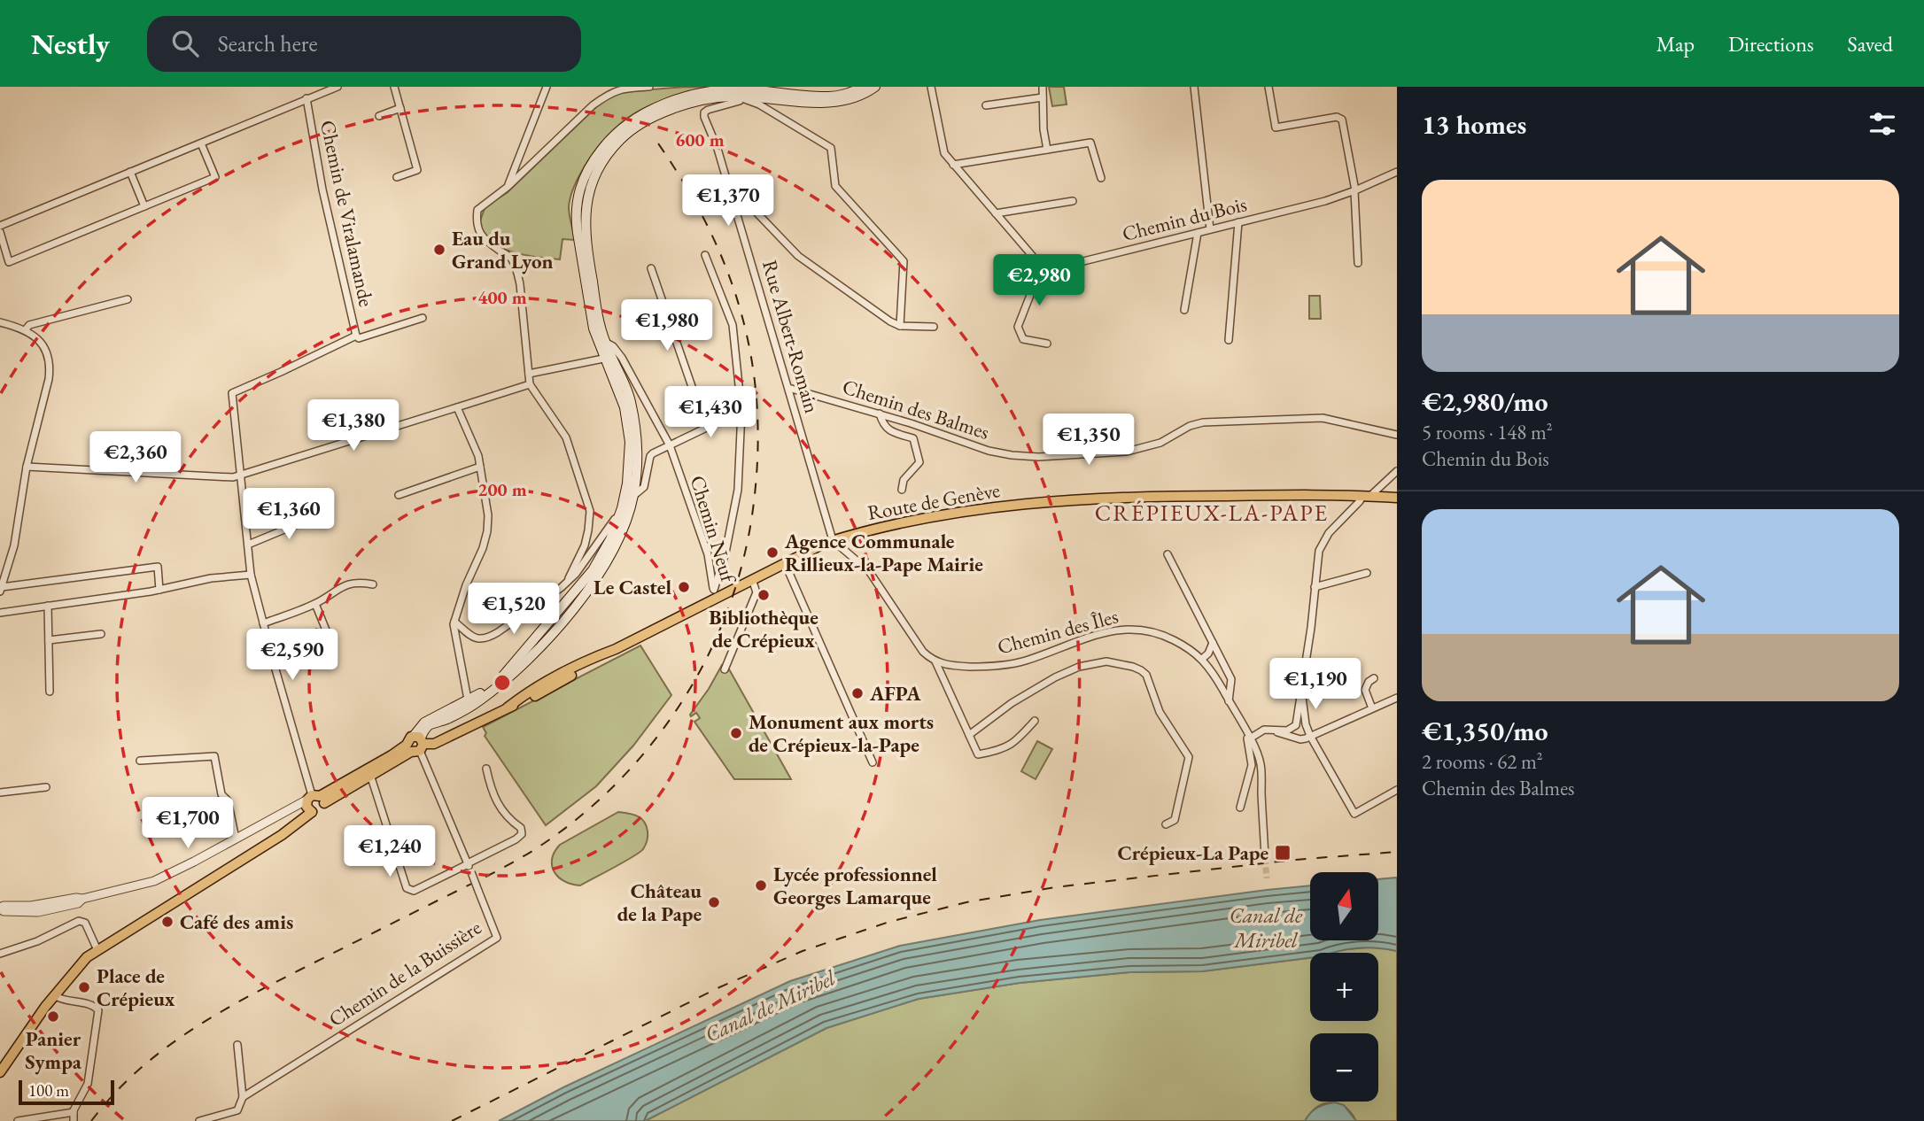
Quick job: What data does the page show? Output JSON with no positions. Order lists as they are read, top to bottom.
{
  "streets": {
    "main road": ["Route de Genève"],
    "street": [
      "Chemin de Viralamande",
      "Chemin du Bois",
      "Rue Albert-Romain",
      "Chemin des Balmes",
      "Chemin Neuf",
      "Chemin des Îles",
      "Chemin de la Buissière"
    ]
  },
  "crossings": [
    ["Chemin de Viralamande", "Route de Genève"],
    ["Rue Albert-Romain", "Chemin des Balmes"],
    ["Rue Albert-Romain", "Route de Genève"],
    ["Route de Genève", "Chemin Neuf"],
    ["Route de Genève", "Chemin de la Buissière"]
  ],
  "districts": ["CRÉPIEUX-LA-PAPE"],
  "water": ["Canal de Miribel"],
  "places": {
    "other": [
      "Eau du Grand Lyon",
      "Agence Communale Rillieux-la-Pape Mairie",
      "Le Castel",
      "Bibliothèque de Crépieux",
      "AFPA",
      "Monument aux morts de Crépieux-la-Pape",
      "Lycée professionnel Georges Lamarque",
      "Château de la Pape",
      "Café des amis",
      "Place de Crépieux",
      "Panier Sympa"
    ],
    "transit": ["Crépieux-La Pape"]
  },
  "scale_bar": "100 m",
  "north": "top",
  "page": {
    "header": "Nestly",
    "search": "Search here",
    "nav": ["Map", "Directions", "Saved"],
    "heading": "13 homes",
    "list": [
      {
        "name": "€2,980/mo",
        "note": "5 rooms · 148 m² · Chemin du Bois"
      },
      {
        "name": "€1,350/mo",
        "note": "2 rooms · 62 m² · Chemin des Balmes"
      }
    ],
    "price": [
      "€1,370",
      "€2,980",
      "€1,980",
      "€1,430",
      "€1,380",
      "€1,350",
      "€2,360",
      "€1,360",
      "€1,520",
      "€2,590",
      "€1,190",
      "€1,700",
      "€1,240"
    ],
    "map_buttons": ["+", "−"],
    "scale": "100 m"
  },
  "rings": ["600 m", "400 m", "200 m"]
}
